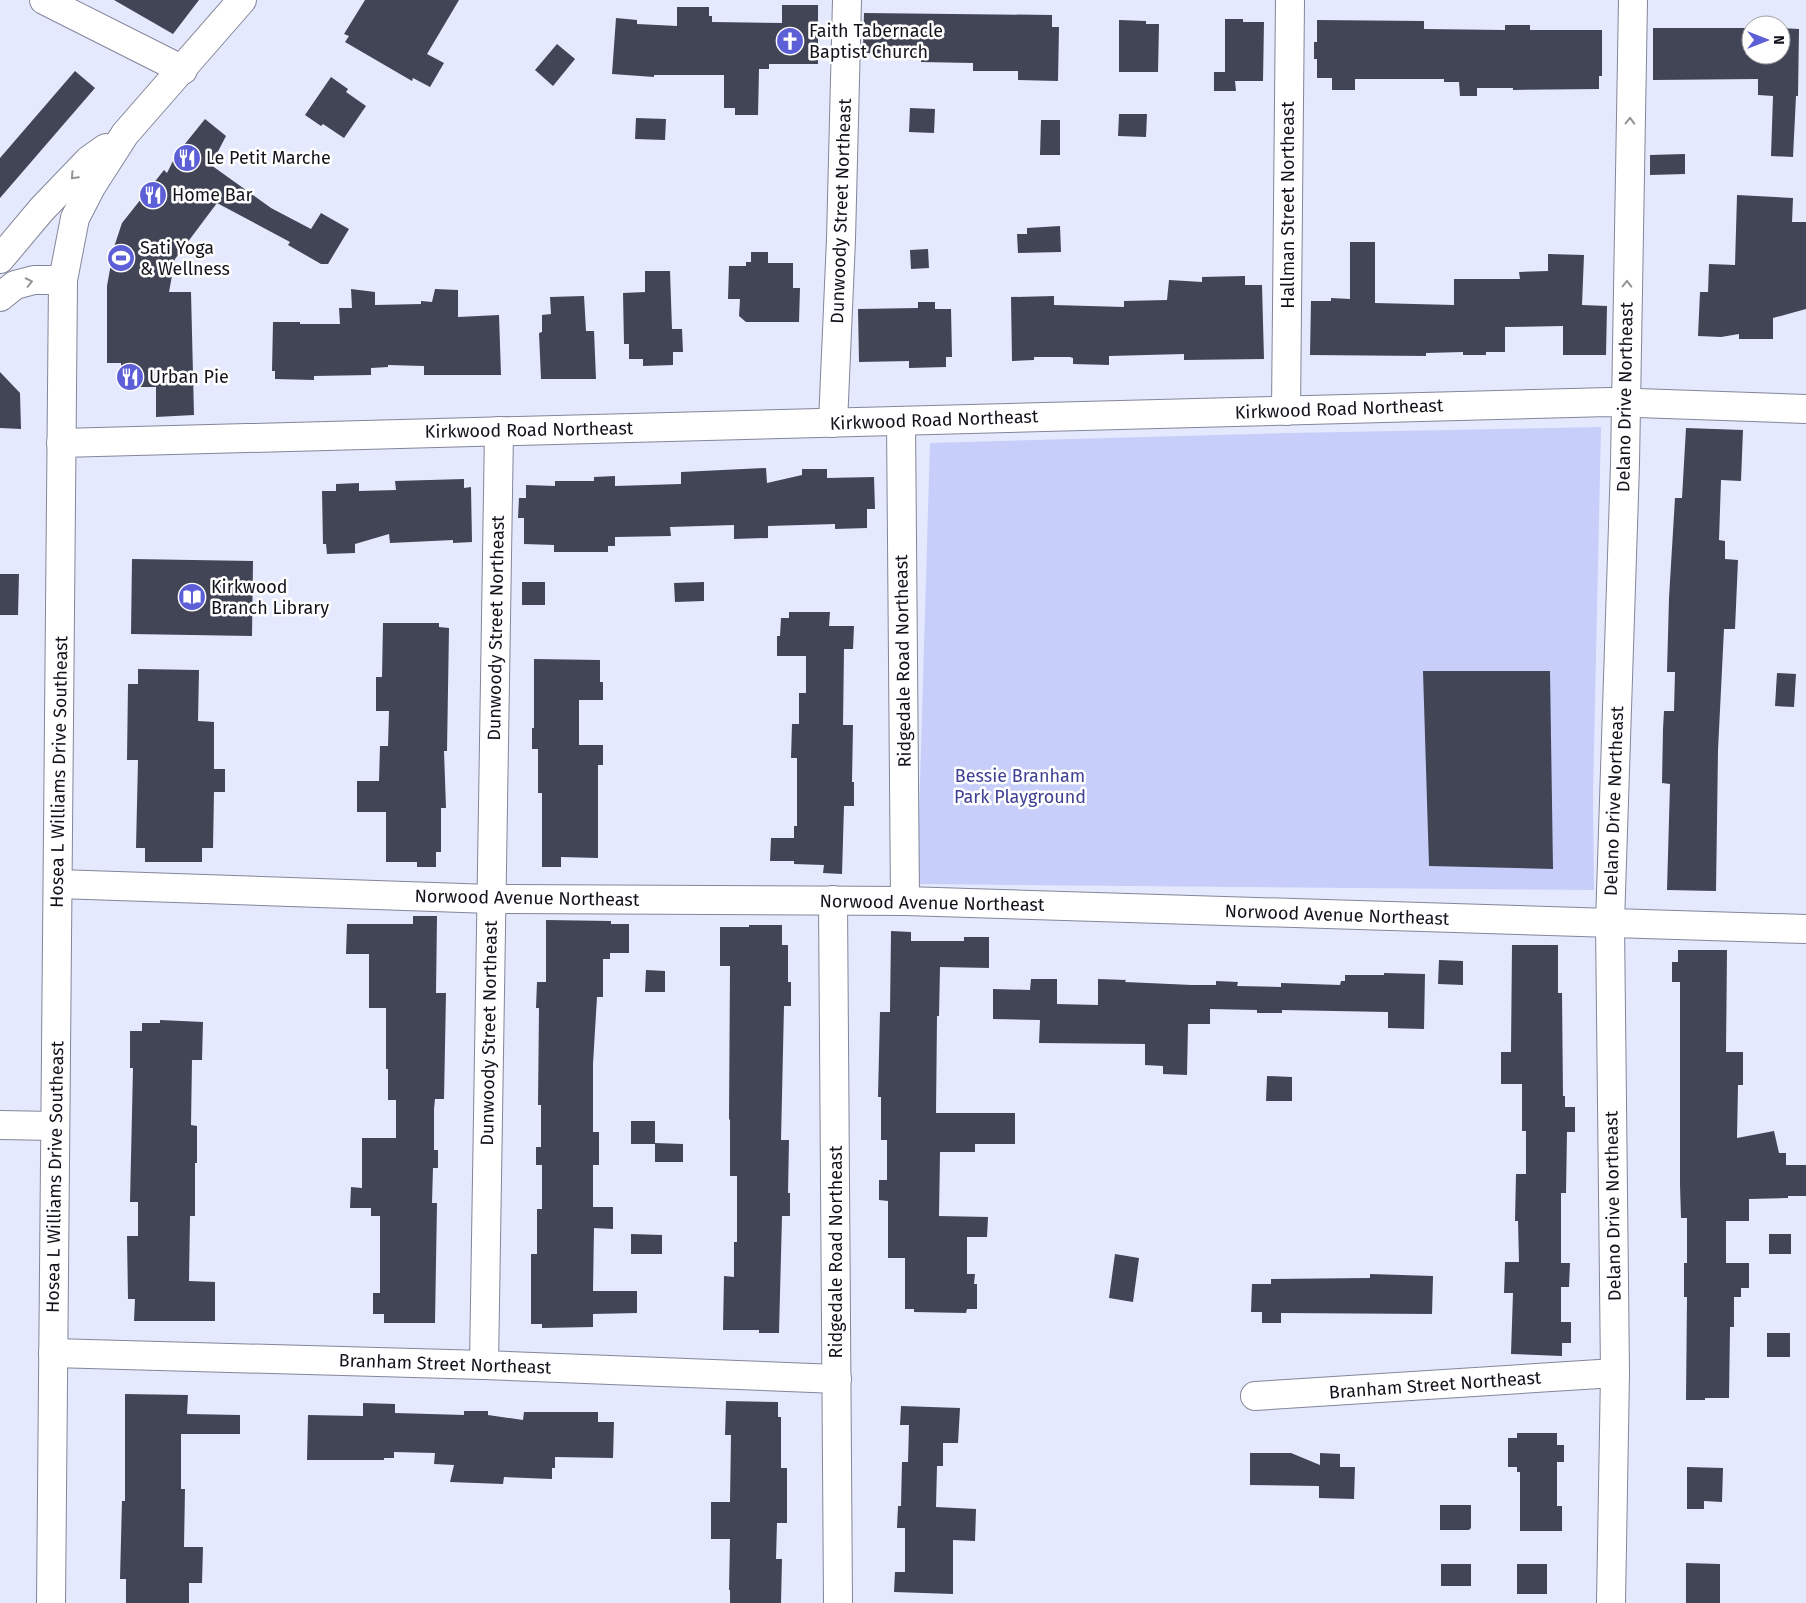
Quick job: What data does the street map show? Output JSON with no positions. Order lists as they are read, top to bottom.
{
  "streets": {
    "street": [
      "Hallman Street Northeast",
      "Dunwoody Street Northeast",
      "Delano Drive Northeast",
      "Kirkwood Road Northeast",
      "Ridgedale Road Northeast",
      "Hosea L Williams Drive Southeast",
      "Norwood Avenue Northeast",
      "Branham Street Northeast"
    ]
  },
  "crossings": [
    ["Hallman Street Northeast", "Kirkwood Road Northeast"],
    ["Dunwoody Street Northeast", "Kirkwood Road Northeast"],
    ["Dunwoody Street Northeast", "Norwood Avenue Northeast"],
    ["Dunwoody Street Northeast", "Branham Street Northeast"],
    ["Delano Drive Northeast", "Kirkwood Road Northeast"],
    ["Delano Drive Northeast", "Norwood Avenue Northeast"],
    ["Delano Drive Northeast", "Branham Street Northeast"],
    ["Kirkwood Road Northeast", "Ridgedale Road Northeast"],
    ["Kirkwood Road Northeast", "Hosea L Williams Drive Southeast"],
    ["Ridgedale Road Northeast", "Norwood Avenue Northeast"],
    ["Ridgedale Road Northeast", "Branham Street Northeast"],
    ["Hosea L Williams Drive Southeast", "Norwood Avenue Northeast"],
    ["Hosea L Williams Drive Southeast", "Branham Street Northeast"]
  ],
  "parks": ["Bessie Branham Park Playground"],
  "places": {
    "church": ["Faith Tabernacle Baptist Church"],
    "restaurant": ["Le Petit Marche", "Home Bar", "Urban Pie"],
    "sports": ["Sati Yoga & Wellness"],
    "library": ["Kirkwood Branch Library"]
  },
  "north": "right"
}
